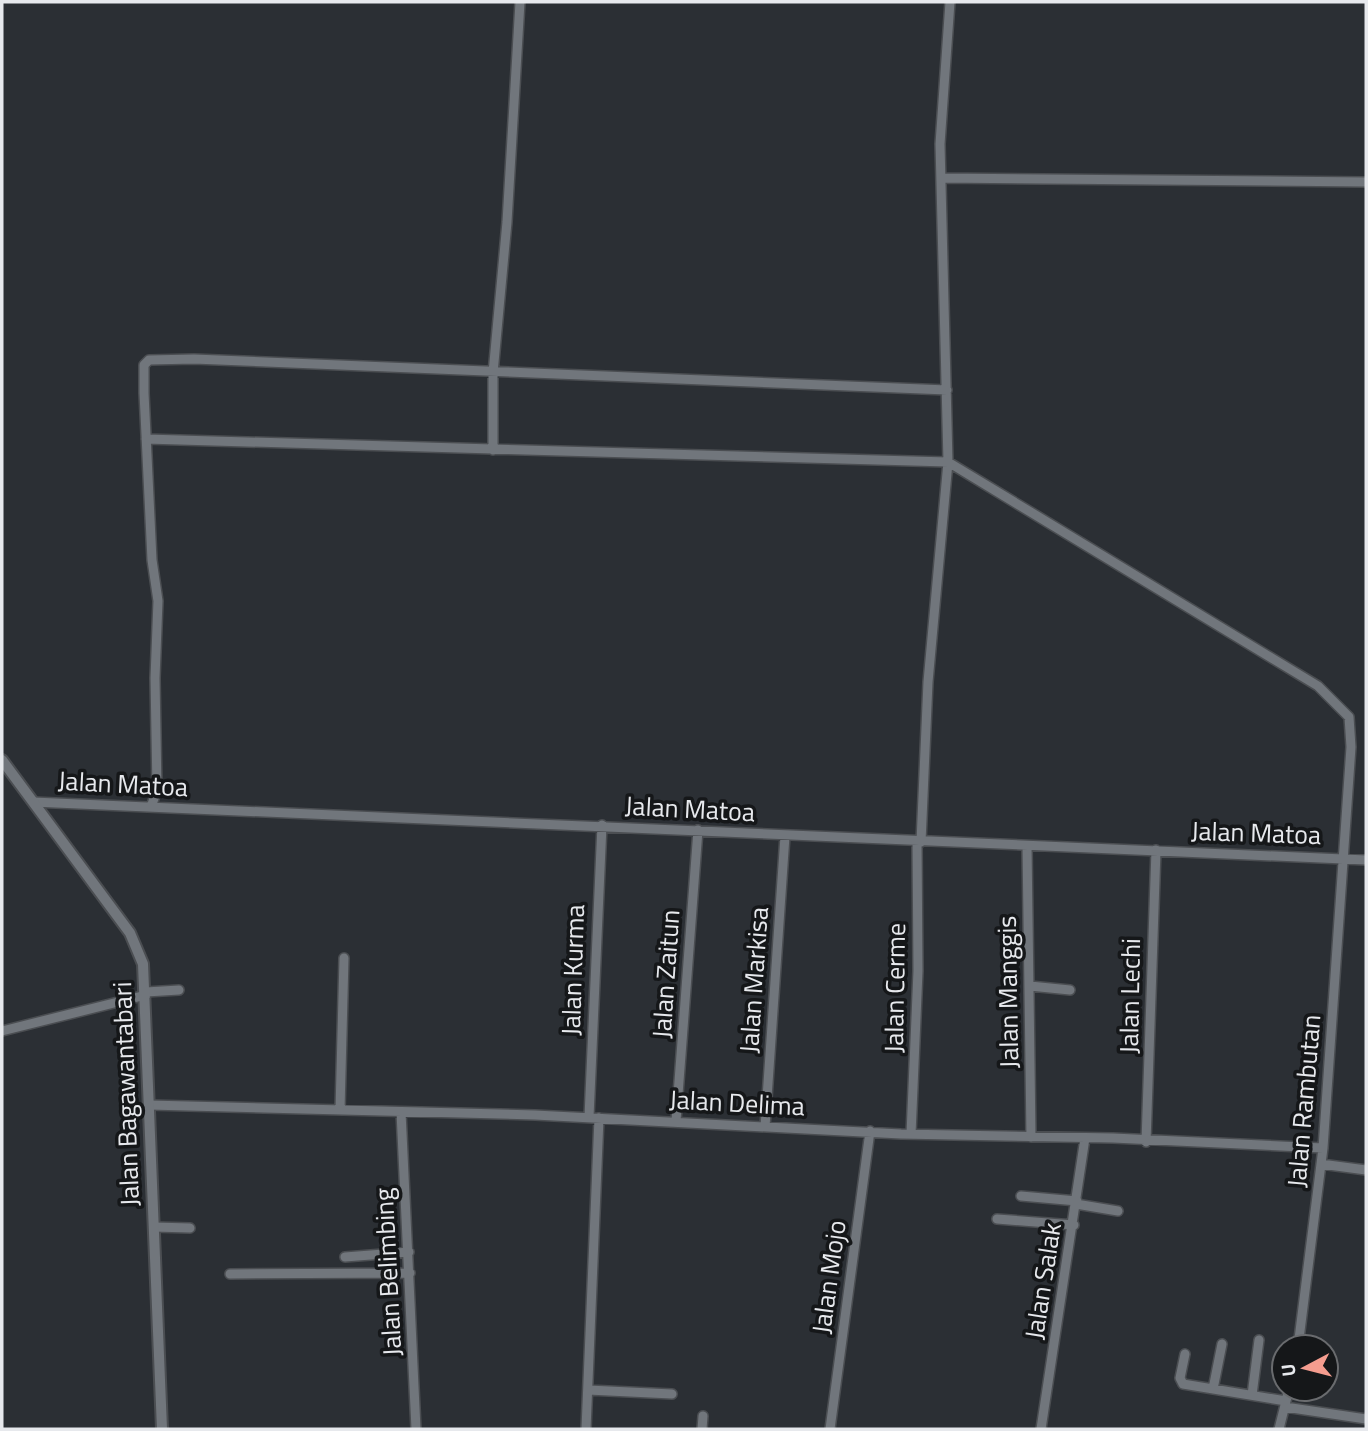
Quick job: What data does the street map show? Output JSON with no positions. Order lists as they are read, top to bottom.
{
  "streets": {
    "street": [
      "Jalan Matoa",
      "Jalan Kurma",
      "Jalan Zaitun",
      "Jalan Markisa",
      "Jalan Cerme",
      "Jalan Manggis",
      "Jalan Lechi",
      "Jalan Bagawantabari",
      "Jalan Rambutan",
      "Jalan Delima",
      "Jalan Belimbing",
      "Jalan Mojo",
      "Jalan Salak"
    ]
  },
  "crossings": [
    ["Jalan Matoa", "Jalan Kurma"],
    ["Jalan Matoa", "Jalan Zaitun"],
    ["Jalan Matoa", "Jalan Markisa"],
    ["Jalan Matoa", "Jalan Cerme"],
    ["Jalan Matoa", "Jalan Manggis"],
    ["Jalan Matoa", "Jalan Lechi"],
    ["Jalan Matoa", "Jalan Bagawantabari"],
    ["Jalan Matoa", "Jalan Rambutan"],
    ["Jalan Kurma", "Jalan Delima"],
    ["Jalan Zaitun", "Jalan Delima"],
    ["Jalan Markisa", "Jalan Delima"],
    ["Jalan Cerme", "Jalan Rambutan"],
    ["Jalan Cerme", "Jalan Delima"],
    ["Jalan Manggis", "Jalan Delima"],
    ["Jalan Lechi", "Jalan Delima"],
    ["Jalan Bagawantabari", "Jalan Delima"],
    ["Jalan Rambutan", "Jalan Delima"],
    ["Jalan Delima", "Jalan Belimbing"],
    ["Jalan Delima", "Jalan Mojo"],
    ["Jalan Delima", "Jalan Salak"]
  ],
  "north": "left"
}
